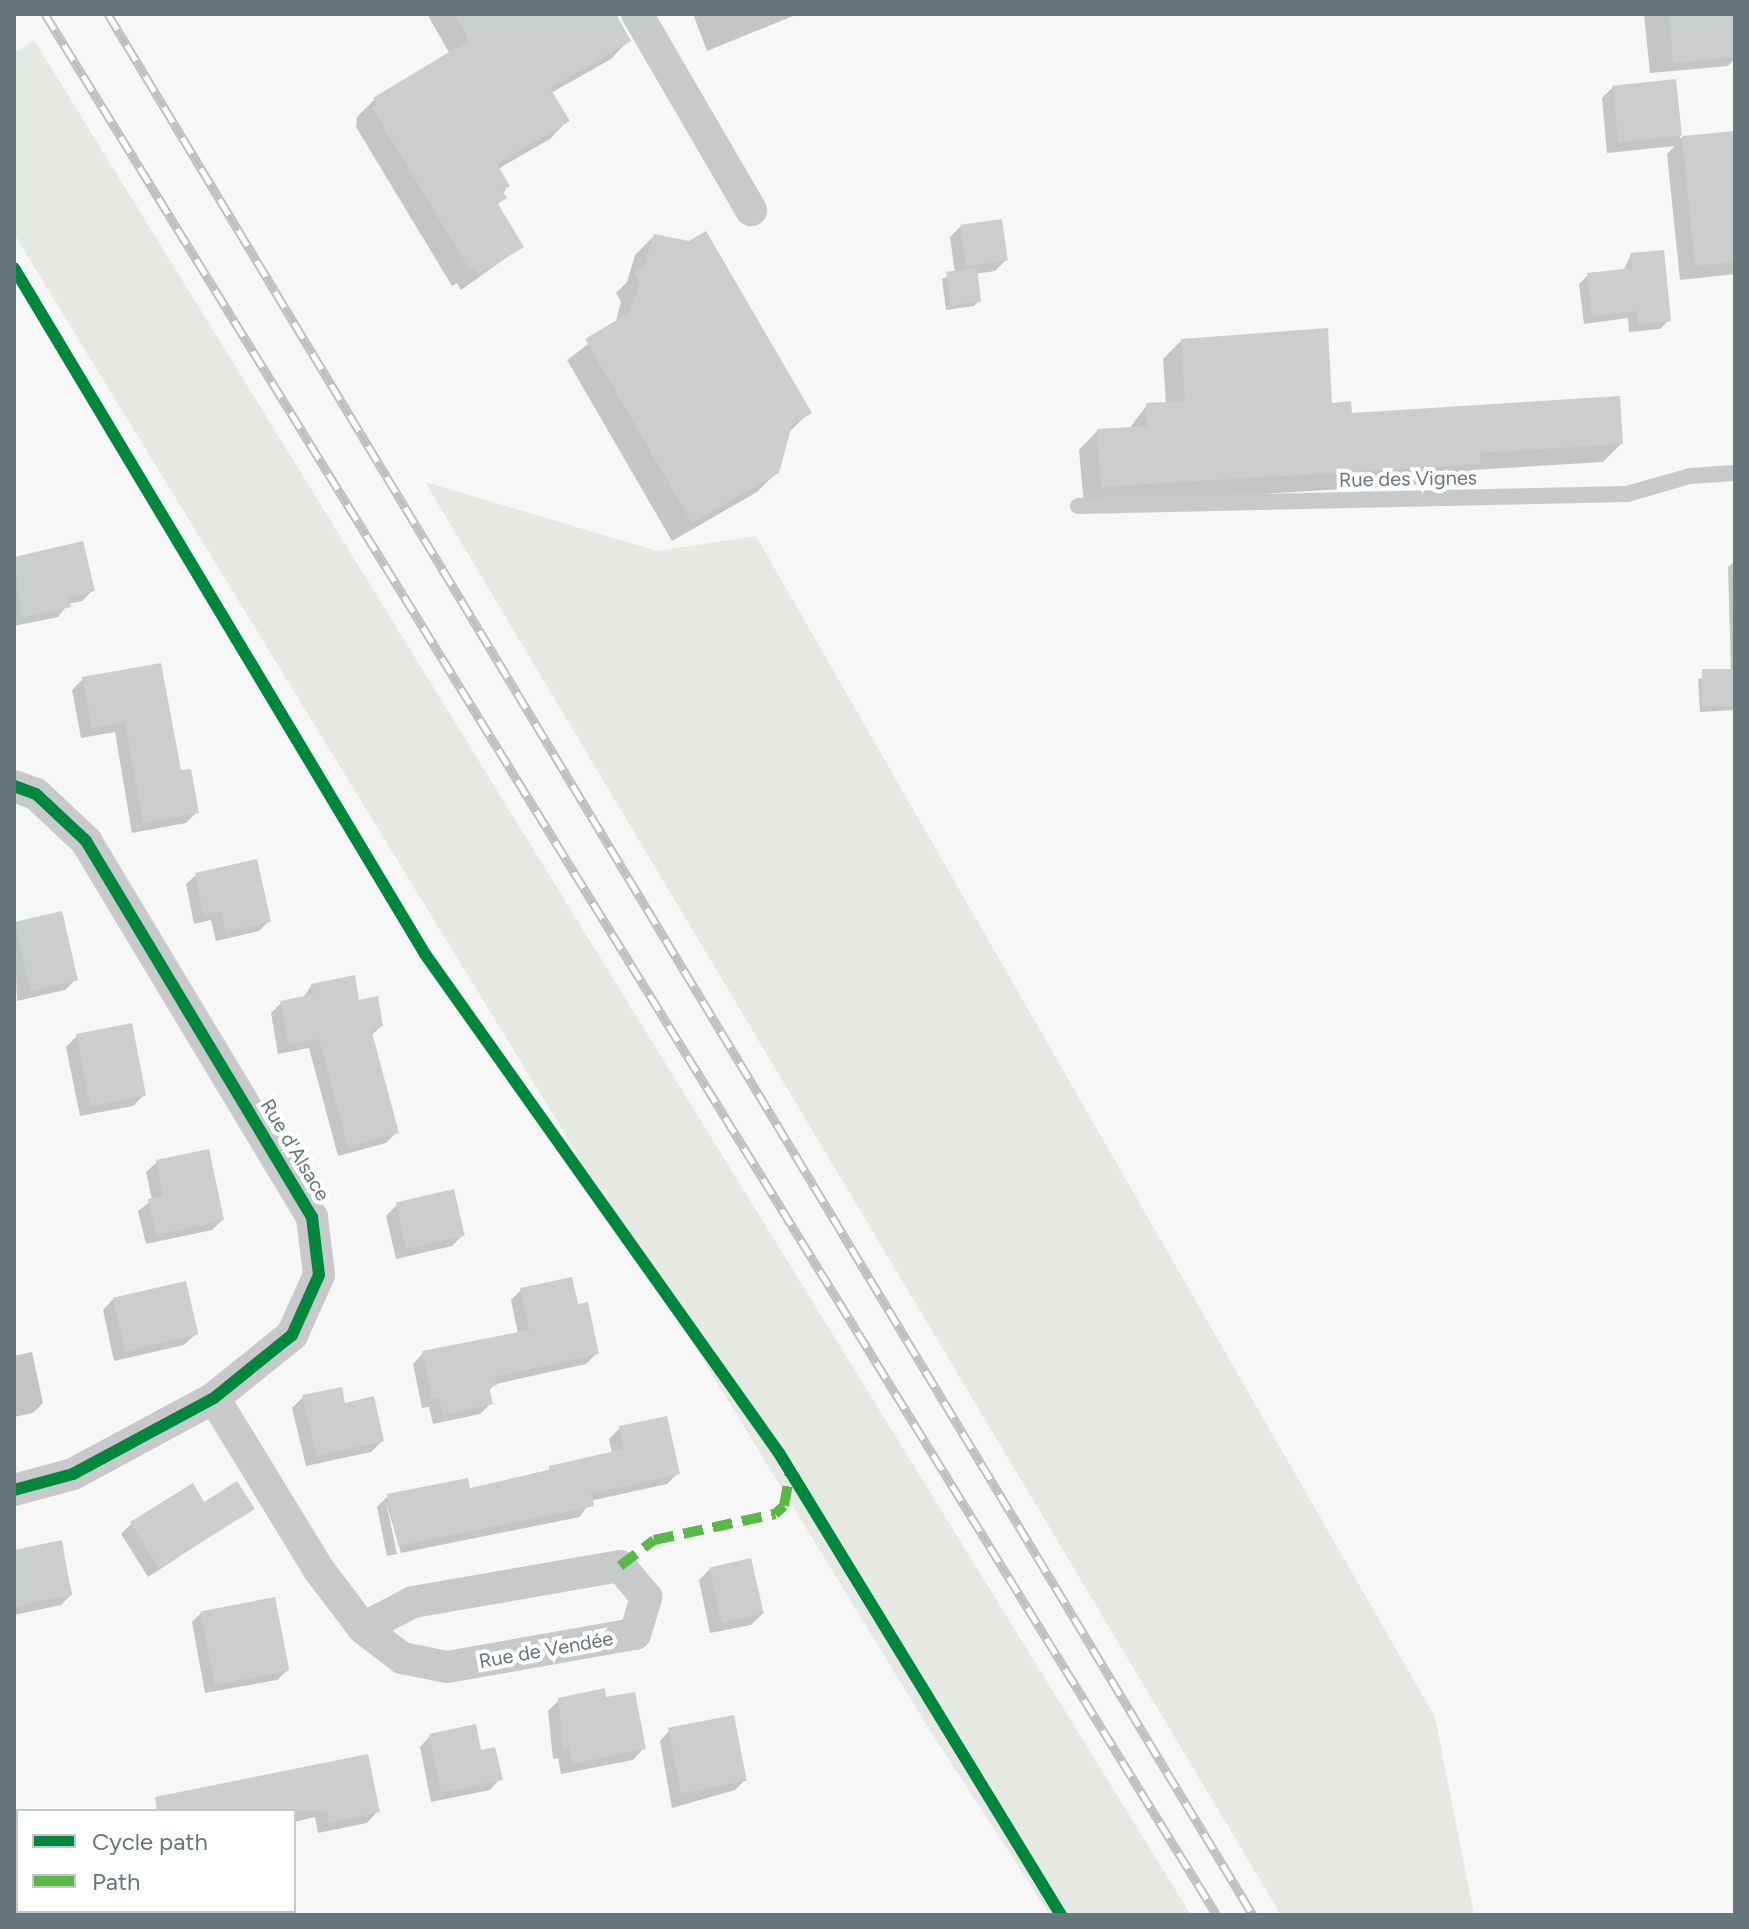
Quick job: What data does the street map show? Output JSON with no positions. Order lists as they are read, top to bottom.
{
  "streets": {
    "street": ["Rue d'Alsace", "Rue de Vendée"],
    "lane": ["Rue des Vignes"]
  },
  "crossings": [
    ["Rue d'Alsace", "Rue de Vendée"]
  ],
  "legend": ["Cycle path", "Path"]
}
